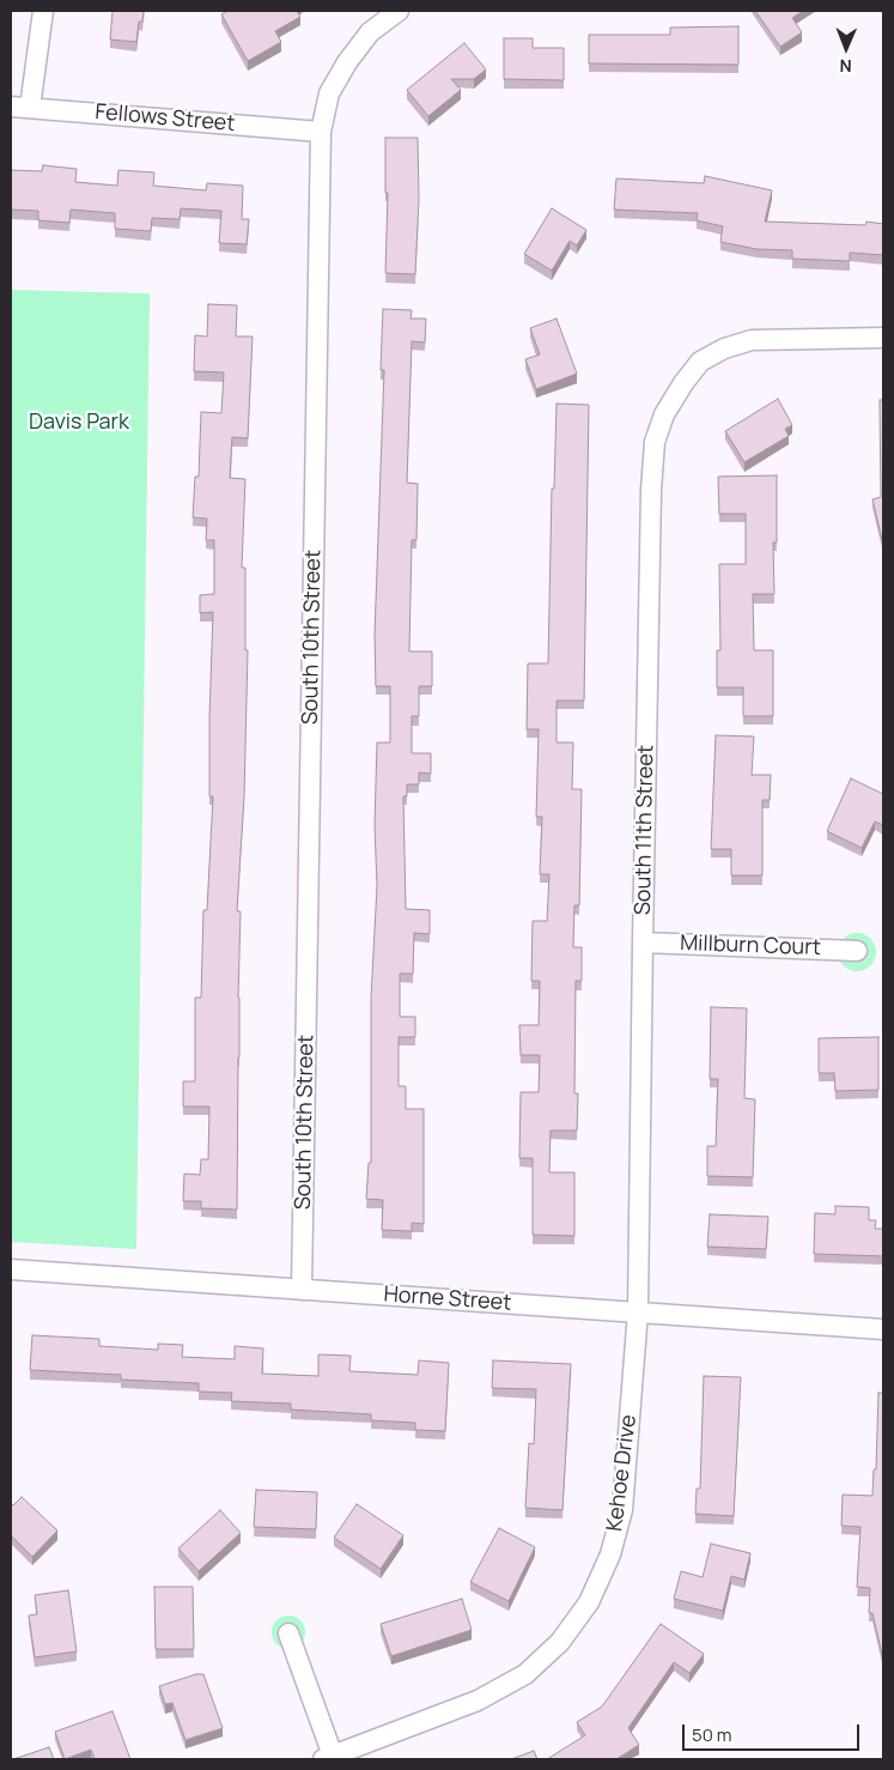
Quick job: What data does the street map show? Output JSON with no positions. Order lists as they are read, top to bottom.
{
  "streets": {
    "street": [
      "Fellows Street",
      "South 10th Street",
      "South 11th Street",
      "Millburn Court",
      "Horne Street",
      "Kehoe Drive"
    ]
  },
  "crossings": [
    ["Fellows Street", "South 10th Street"],
    ["South 10th Street", "Horne Street"],
    ["South 11th Street", "Millburn Court"],
    ["South 11th Street", "Horne Street"],
    ["South 11th Street", "Kehoe Drive"],
    ["Horne Street", "Kehoe Drive"]
  ],
  "parks": ["Davis Park"],
  "scale_bar": "50 m",
  "north": "bottom"
}
